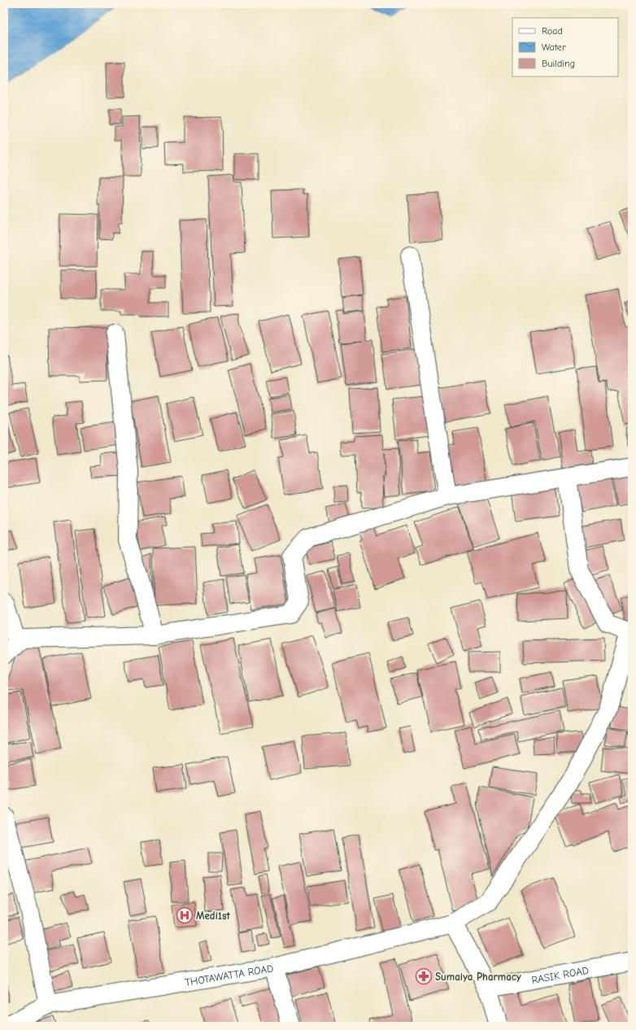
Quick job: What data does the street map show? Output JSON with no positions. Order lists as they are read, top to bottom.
{
  "streets": {
    "street": ["THOTAWATTA ROAD", "RASIK ROAD"]
  },
  "places": {
    "hospital": ["Medi1st"],
    "pharmacy": ["Sumaiya Pharmacy"]
  },
  "legend": ["Road", "Water", "Building"]
}
